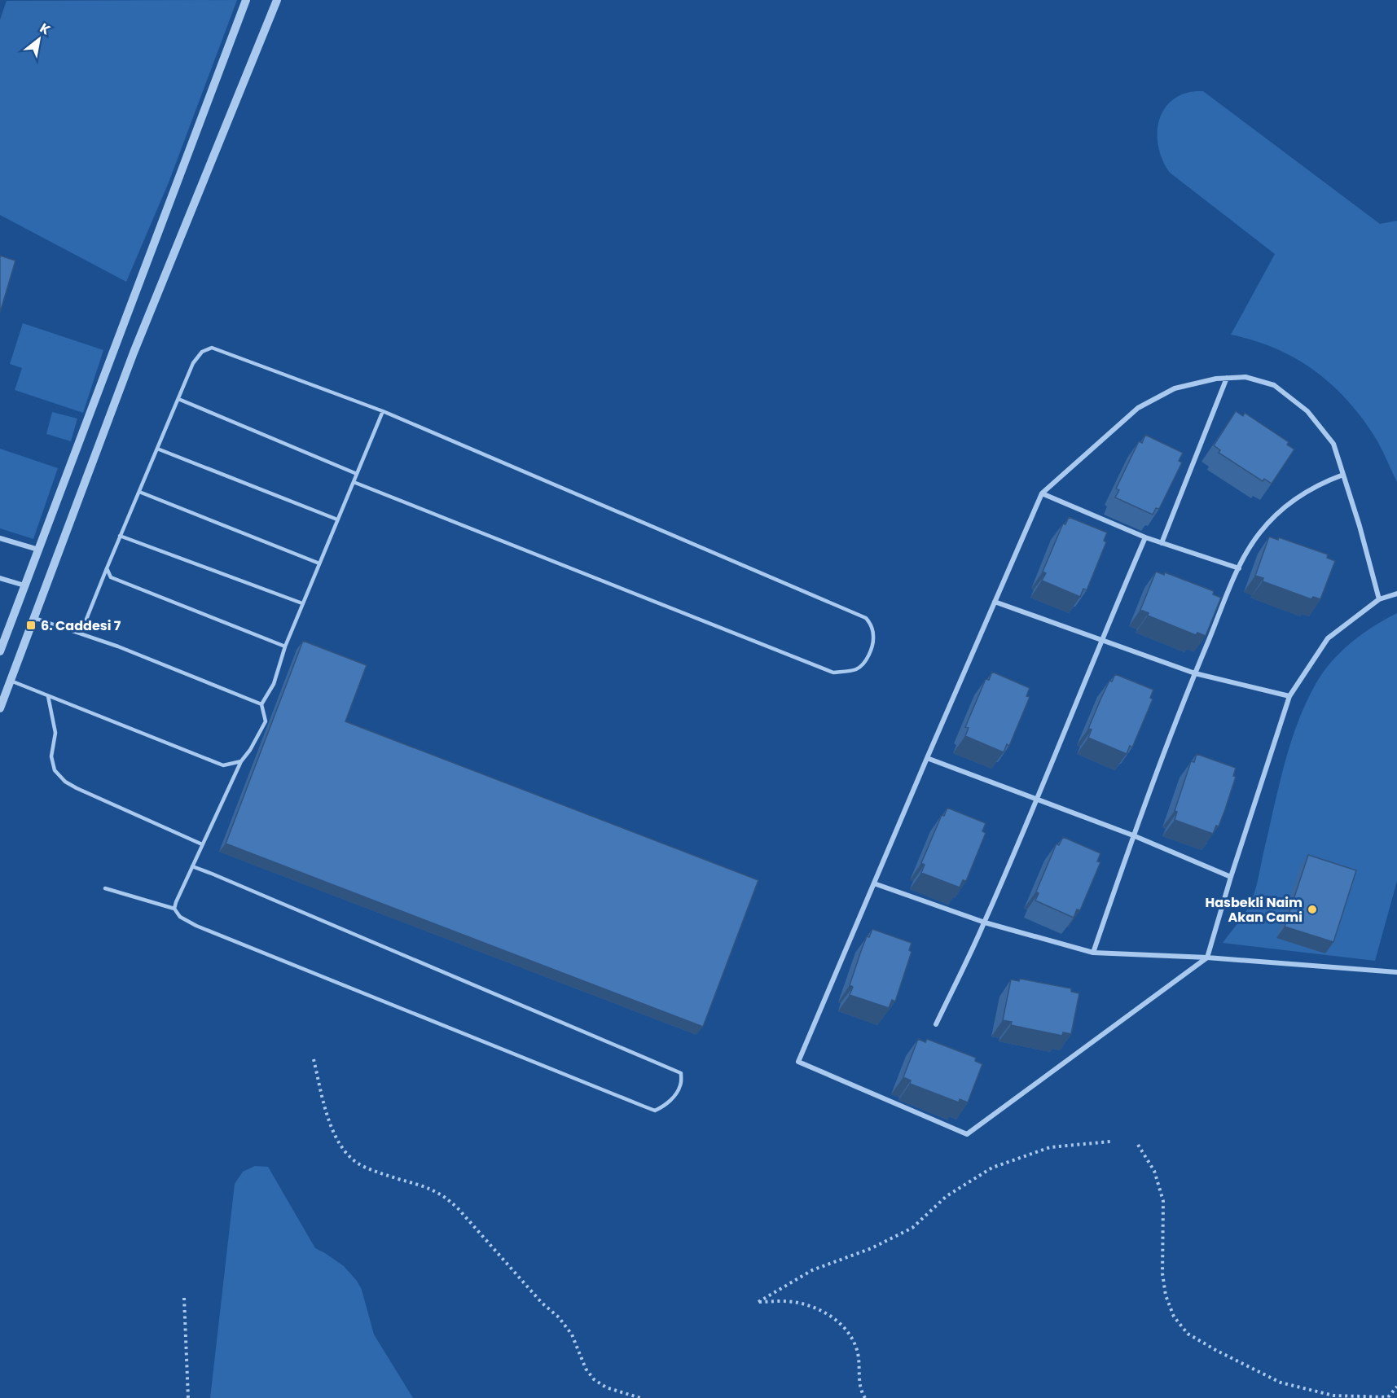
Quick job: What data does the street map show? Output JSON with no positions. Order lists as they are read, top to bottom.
{
  "places": {
    "transit": ["6. Caddesi 7"],
    "other": ["Hasbekli Naim Akan Cami"]
  },
  "north": "top right"
}
